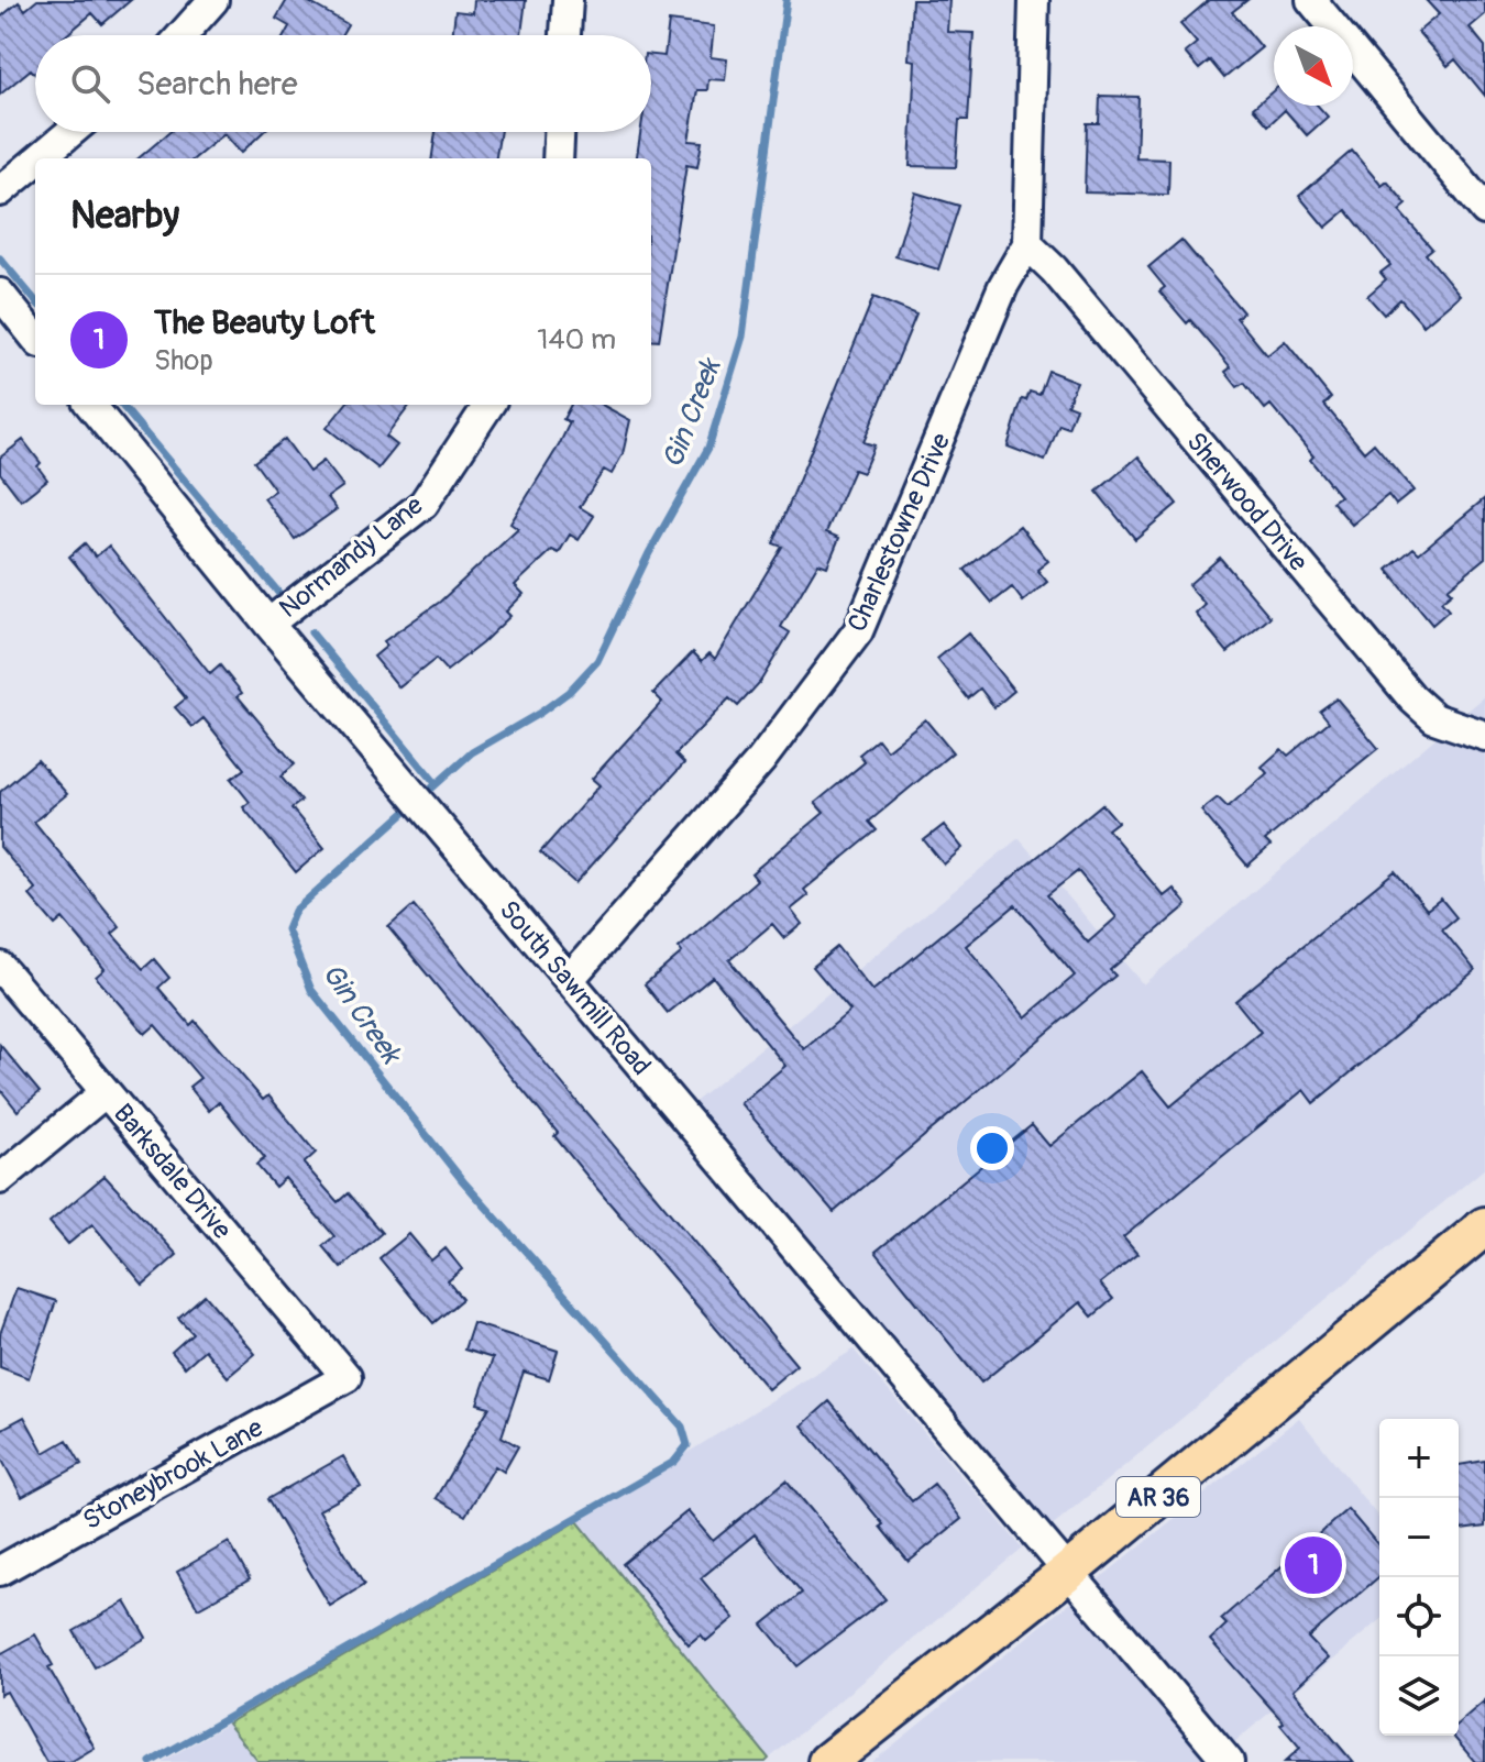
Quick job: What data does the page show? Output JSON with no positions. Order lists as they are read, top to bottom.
{
  "streets": {
    "main road": ["AR 36"],
    "street": [
      "Sherwood Drive",
      "Charlestowne Drive",
      "Normandy Lane",
      "South Sawmill Road",
      "Barksdale Drive",
      "Stoneybrook Lane"
    ]
  },
  "crossings": [
    ["Sherwood Drive", "Charlestowne Drive"],
    ["Charlestowne Drive", "South Sawmill Road"],
    ["Normandy Lane", "South Sawmill Road"],
    ["South Sawmill Road", "AR 36"],
    ["Barksdale Drive", "Stoneybrook Lane"]
  ],
  "water": ["Gin Creek"],
  "north": "bottom right",
  "page": {
    "search": "Search here",
    "heading": "Nearby",
    "list": [
      {
        "mark": "1",
        "name": "The Beauty Loft",
        "note": "Shop",
        "value": "140 m"
      }
    ],
    "map_buttons": ["+", "−"],
    "pins": "1"
  }
}
